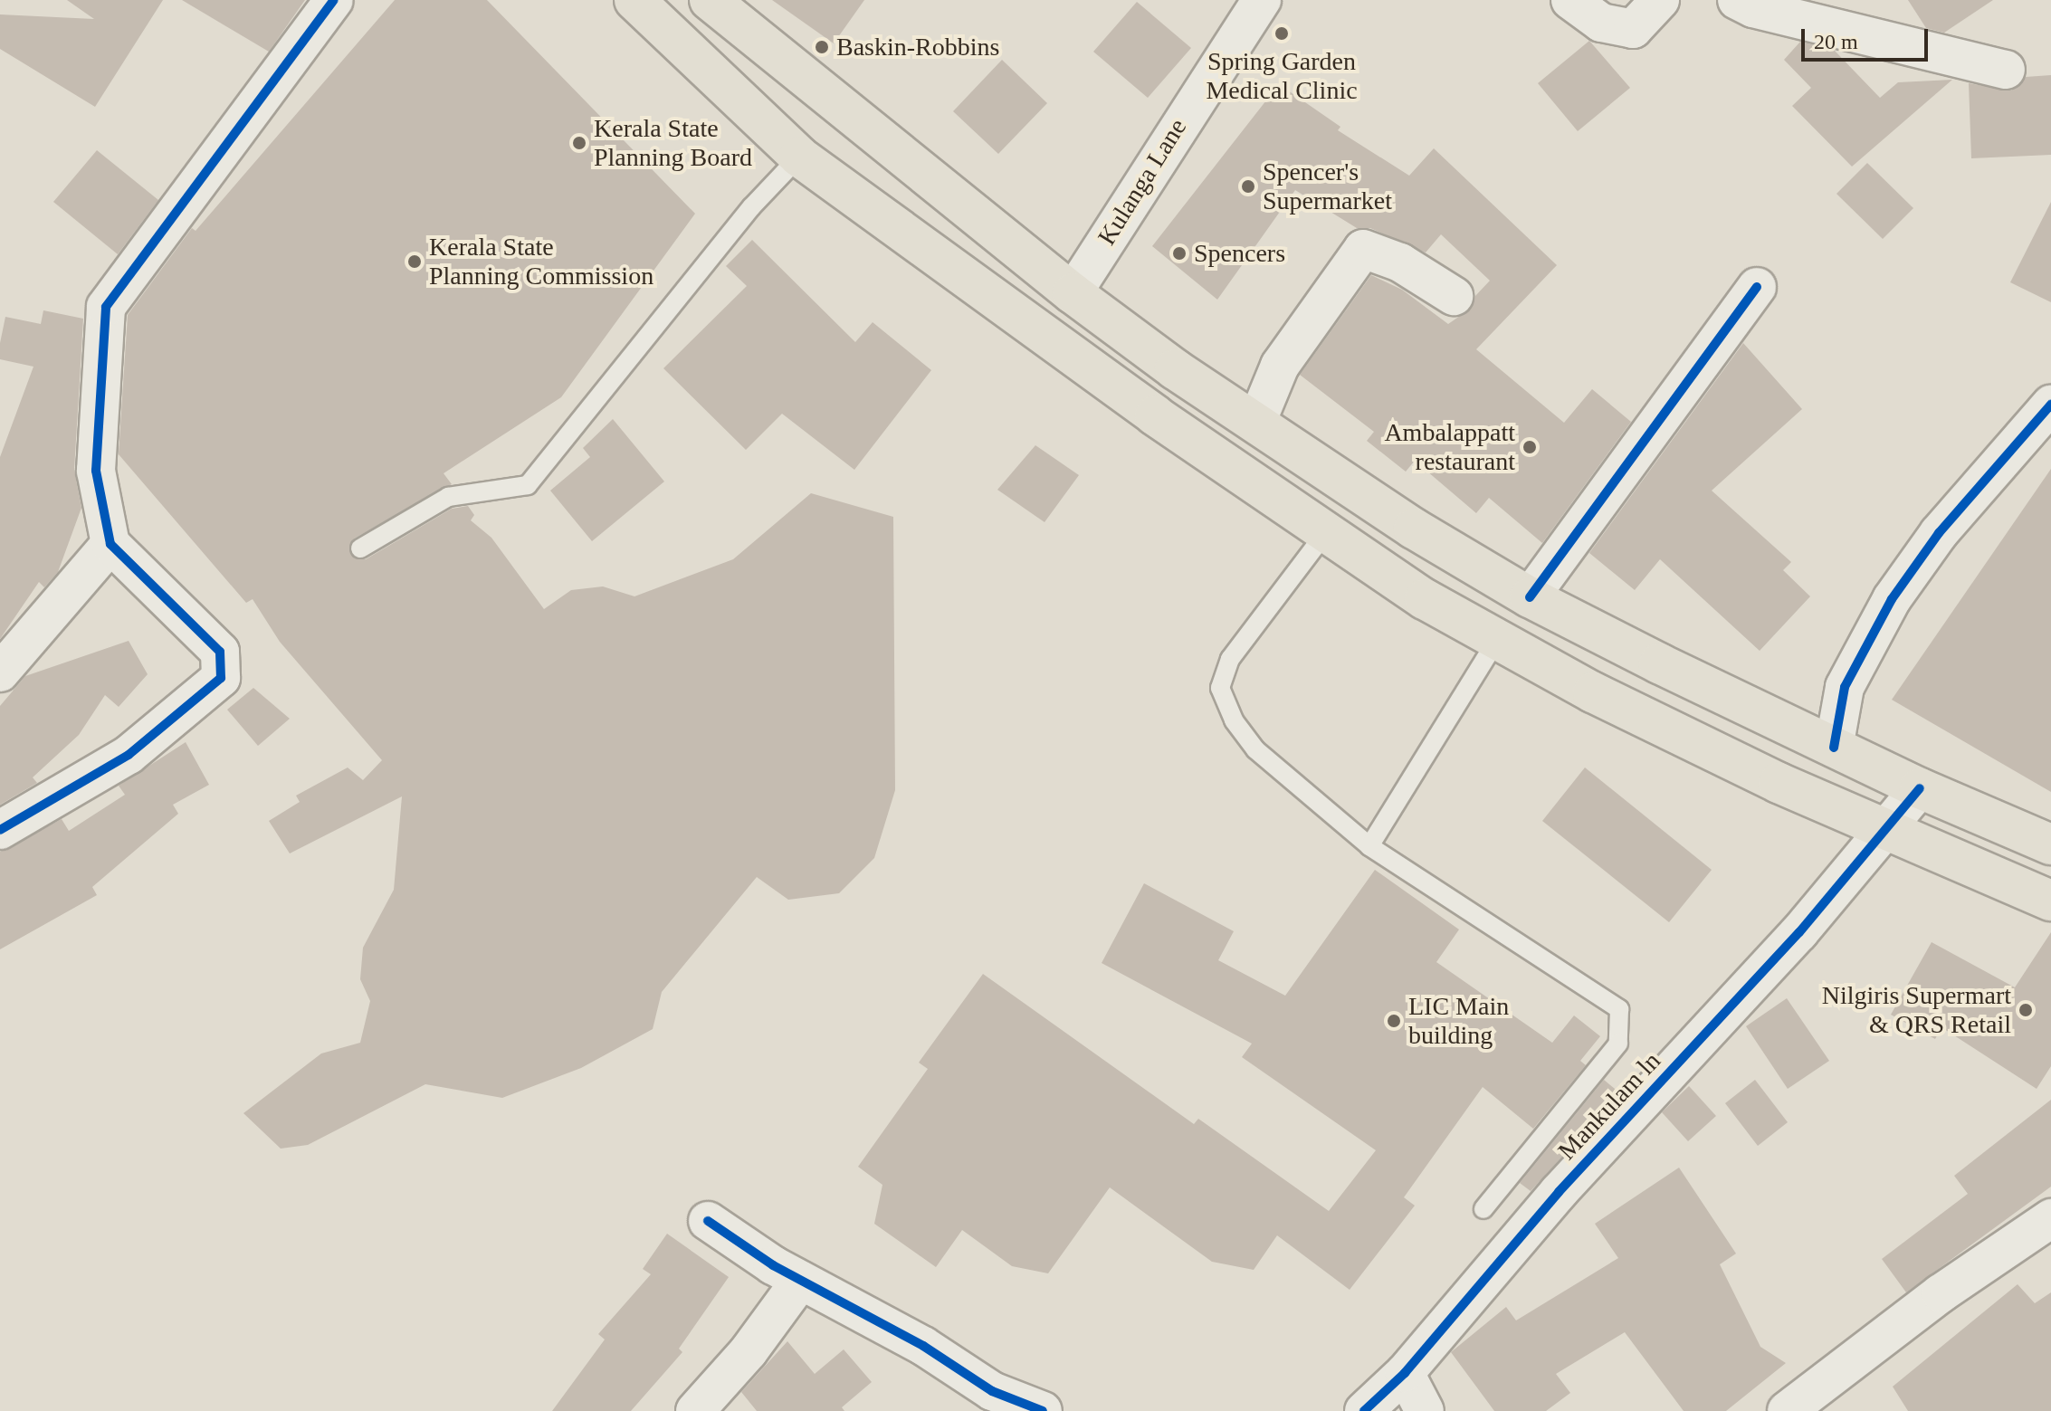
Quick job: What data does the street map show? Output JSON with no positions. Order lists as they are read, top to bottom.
{
  "streets": {
    "street": ["Kulanga Lane", "Mankulam ln"]
  },
  "places": [
    "Spring Garden Medical Clinic",
    "Baskin-Robbins",
    "Kerala State Planning Board",
    "Spencer's Supermarket",
    "Spencers",
    "Kerala State Planning Commission",
    "Ambalappatt restaurant",
    "Nilgiris Supermart & QRS Retail",
    "LIC Main building"
  ],
  "scale_bar": "20 m"
}
